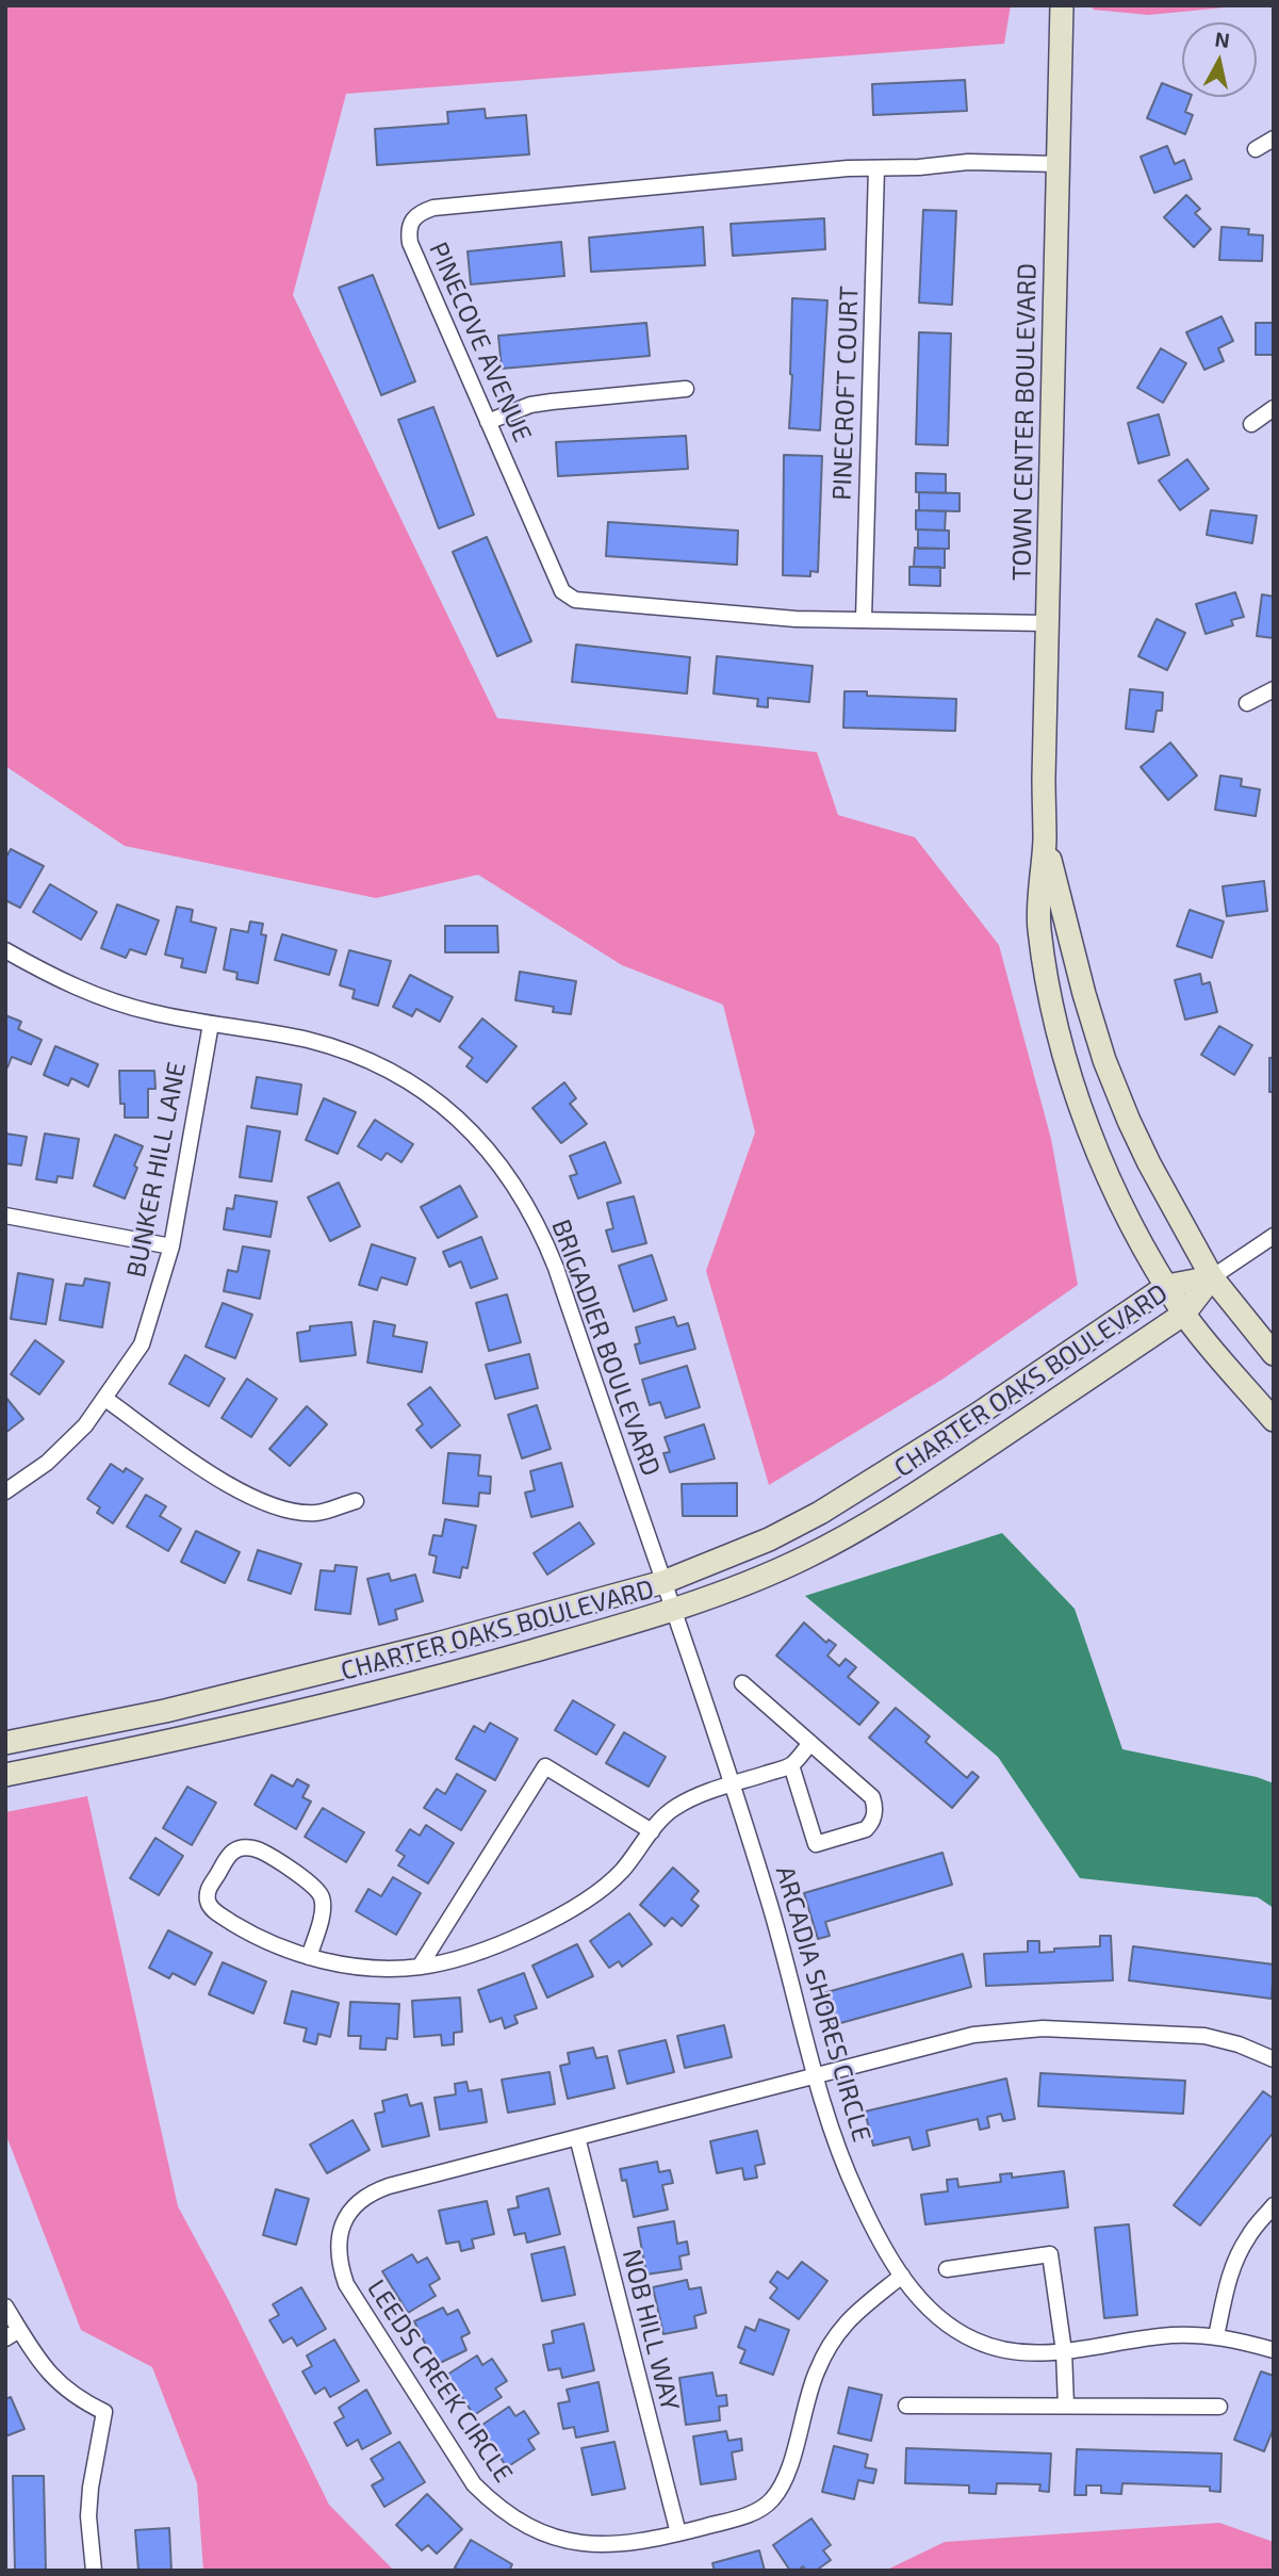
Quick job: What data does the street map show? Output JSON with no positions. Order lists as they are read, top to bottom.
{
  "streets": {
    "street": [
      "PINECOVE AVENUE",
      "PINECROFT COURT",
      "TOWN CENTER BOULEVARD",
      "BUNKER HILL LANE",
      "BRIGADIER BOULEVARD",
      "CHARTER OAKS BOULEVARD",
      "ARCADIA SHORES CIRCLE",
      "NOB HILL WAY",
      "LEEDS CREEK CIRCLE"
    ]
  },
  "crossings": [
    ["PINECOVE AVENUE", "PINECROFT COURT"],
    ["PINECOVE AVENUE", "TOWN CENTER BOULEVARD"],
    ["TOWN CENTER BOULEVARD", "CHARTER OAKS BOULEVARD"],
    ["BUNKER HILL LANE", "BRIGADIER BOULEVARD"],
    ["BRIGADIER BOULEVARD", "CHARTER OAKS BOULEVARD"],
    ["BRIGADIER BOULEVARD", "ARCADIA SHORES CIRCLE"],
    ["CHARTER OAKS BOULEVARD", "ARCADIA SHORES CIRCLE"],
    ["ARCADIA SHORES CIRCLE", "LEEDS CREEK CIRCLE"],
    ["NOB HILL WAY", "LEEDS CREEK CIRCLE"]
  ],
  "north": "top"
}
